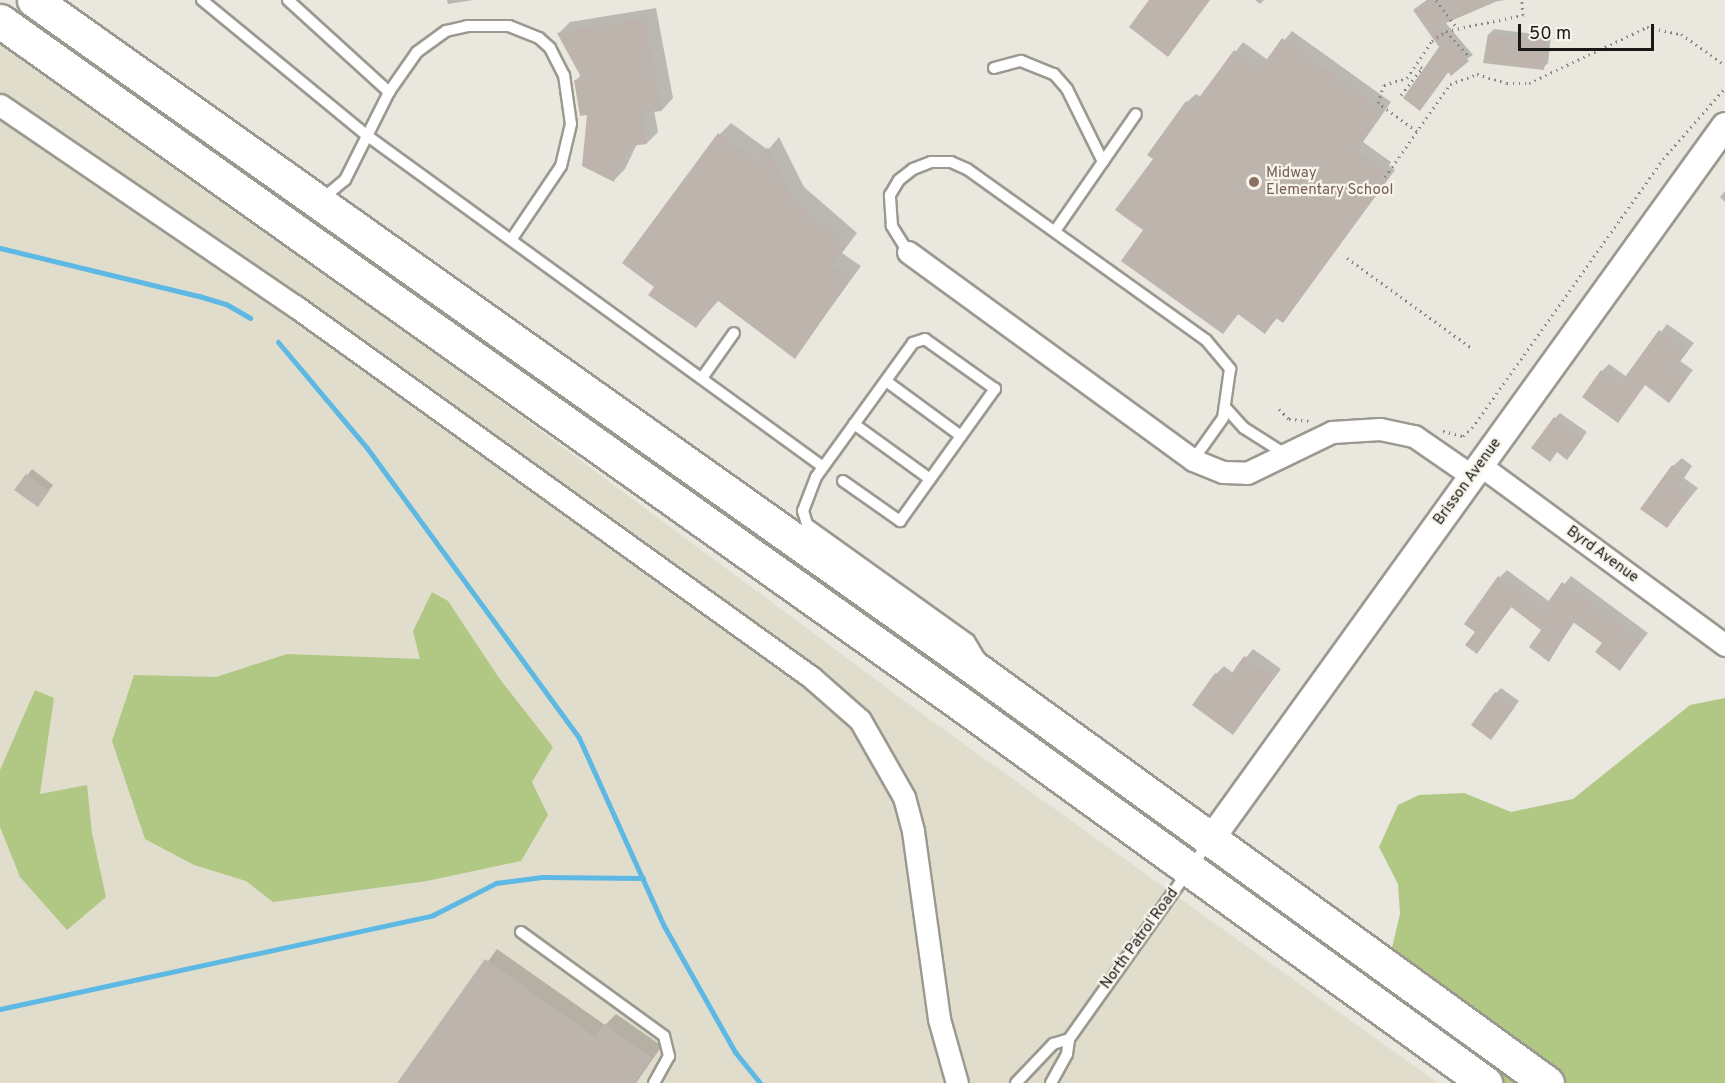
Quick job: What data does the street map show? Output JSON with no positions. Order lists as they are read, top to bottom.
{
  "streets": {
    "street": ["Brisson Avenue", "Byrd Avenue"],
    "lane": ["North Patrol Road"]
  },
  "crossings": [
    ["Brisson Avenue", "Byrd Avenue"],
    ["Brisson Avenue", "North Patrol Road"]
  ],
  "places": ["Midway Elementary School"],
  "scale_bar": "50 m"
}
